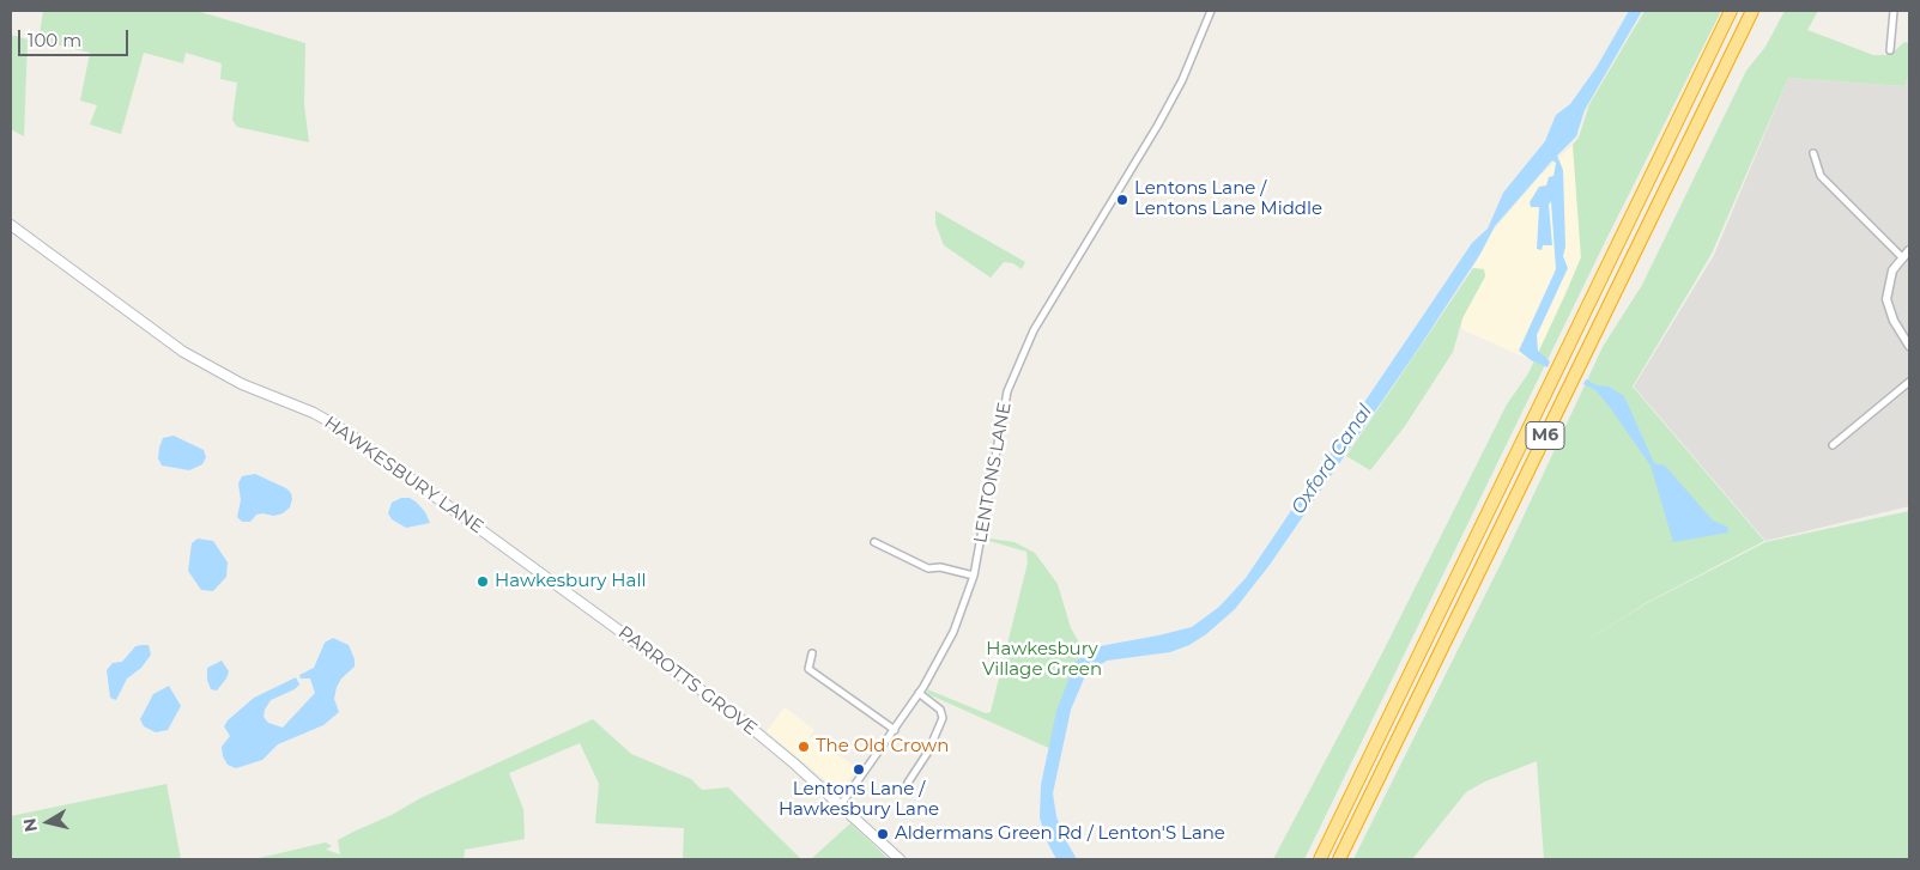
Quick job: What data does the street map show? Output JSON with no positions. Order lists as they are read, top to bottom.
{
  "streets": {
    "highway": ["M6"],
    "main road": ["HAWKESBURY LANE", "PARROTTS GROVE"],
    "street": ["LENTONS LANE"]
  },
  "crossings": [
    ["LENTONS LANE", "PARROTTS GROVE"],
    ["HAWKESBURY LANE", "PARROTTS GROVE"]
  ],
  "water": ["Oxford Canal"],
  "parks": ["Hawkesbury Village Green"],
  "places": [
    "Lentons Lane / Lentons Lane Middle",
    "Hawkesbury Hall",
    "The Old Crown",
    "Lentons Lane / Hawkesbury Lane",
    "Aldermans Green Rd / Lenton'S Lane"
  ],
  "scale_bar": "100 m",
  "north": "left"
}
